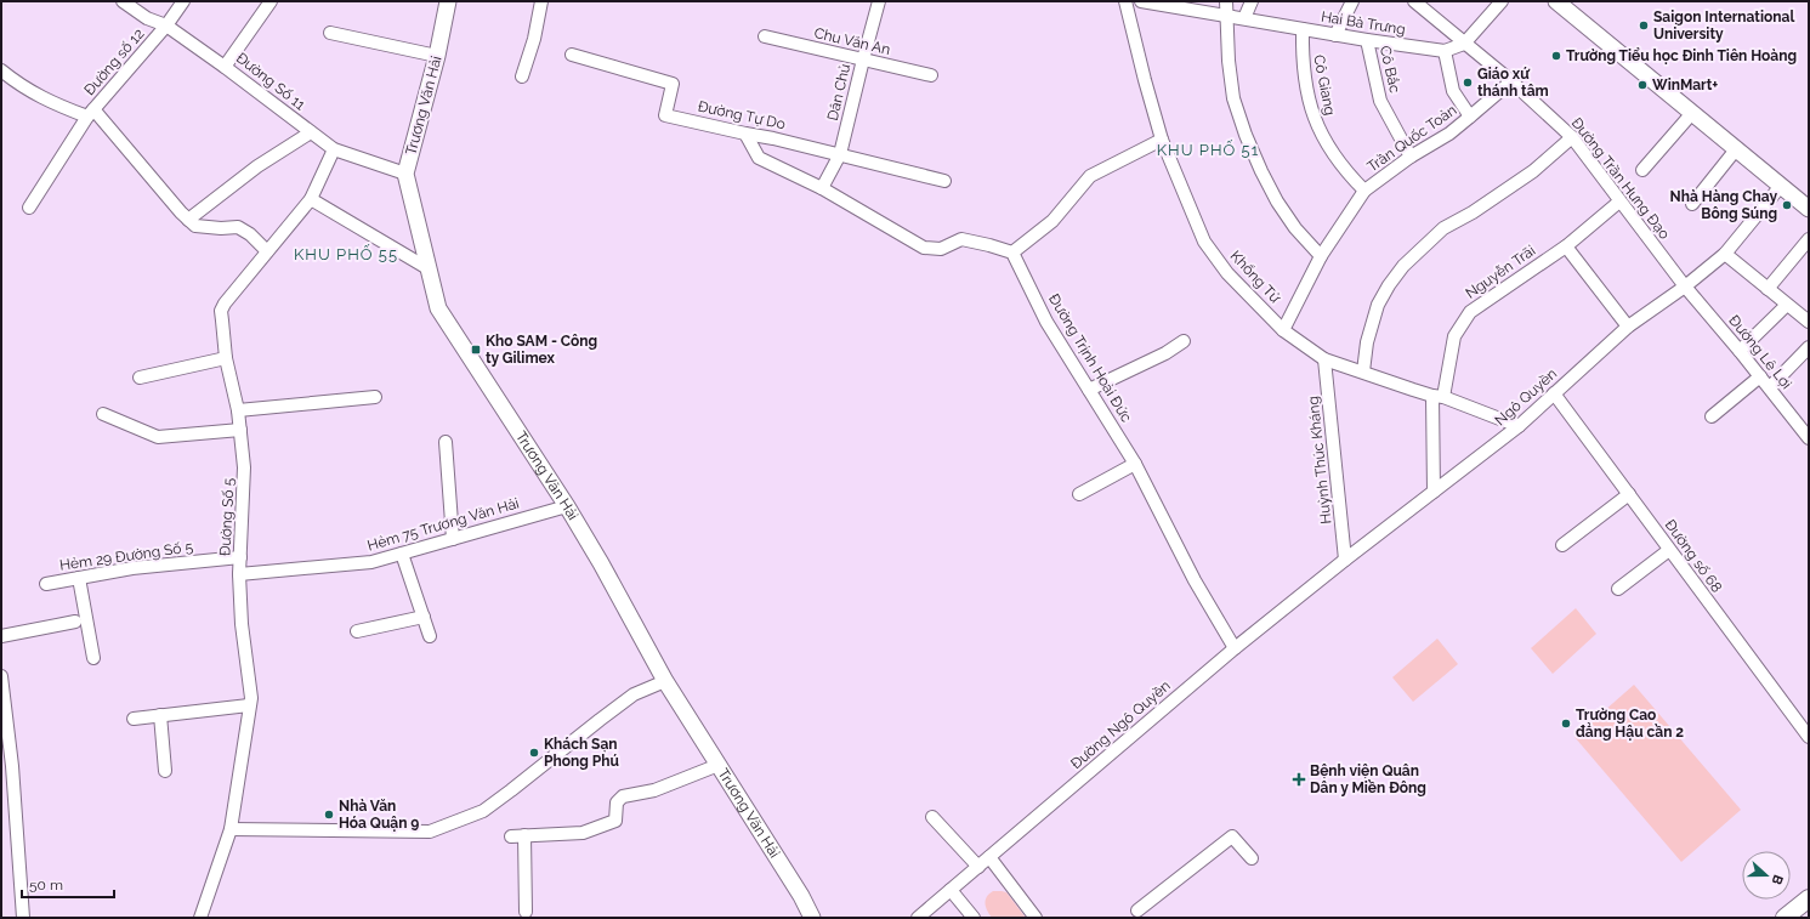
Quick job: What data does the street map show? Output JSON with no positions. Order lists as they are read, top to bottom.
{
  "streets": {
    "street": [
      "Hai Bà Trưng",
      "Chu Văn An",
      "Đường số 12",
      "Cô Bắc",
      "Đường Số 11",
      "Cô Giang",
      "Dân Chủ",
      "Trương Văn Hải",
      "Đường Tự Do",
      "Trần Quốc Toản",
      "Đường Trần Hưng Đạo",
      "Nguyễn Trãi",
      "Khổng Tử",
      "Đường Lê Lợi",
      "Đường Trịnh Hoài Đức",
      "Ngô Quyền",
      "Huỳnh Thúc Kháng",
      "Đường Số 5",
      "Hẻm 75 Trương Văn Hải",
      "Hẻm 29 Đường Số 5",
      "Đường số 68",
      "Đường Ngô Quyền"
    ]
  },
  "crossings": [
    ["Hai Bà Trưng", "Cô Bắc"],
    ["Hai Bà Trưng", "Cô Giang"],
    ["Hai Bà Trưng", "Đường Trần Hưng Đạo"],
    ["Chu Văn An", "Dân Chủ"],
    ["Đường số 12", "Đường Số 11"],
    ["Cô Bắc", "Trần Quốc Toản"],
    ["Đường Số 11", "Trương Văn Hải"],
    ["Đường Số 11", "Đường Số 5"],
    ["Cô Giang", "Trần Quốc Toản"],
    ["Dân Chủ", "Đường Tự Do"],
    ["Trương Văn Hải", "Hẻm 75 Trương Văn Hải"],
    ["Trần Quốc Toản", "Đường Trần Hưng Đạo"],
    ["Trần Quốc Toản", "Khổng Tử"],
    ["Đường Trần Hưng Đạo", "Nguyễn Trãi"],
    ["Đường Trần Hưng Đạo", "Đường Lê Lợi"],
    ["Đường Trần Hưng Đạo", "Ngô Quyền"],
    ["Nguyễn Trãi", "Khổng Tử"],
    ["Nguyễn Trãi", "Ngô Quyền"],
    ["Khổng Tử", "Ngô Quyền"],
    ["Khổng Tử", "Huỳnh Thúc Kháng"],
    ["Đường Lê Lợi", "Ngô Quyền"],
    ["Đường Trịnh Hoài Đức", "Đường Ngô Quyền"],
    ["Ngô Quyền", "Huỳnh Thúc Kháng"],
    ["Ngô Quyền", "Đường số 68"],
    ["Ngô Quyền", "Đường Ngô Quyền"],
    ["Huỳnh Thúc Kháng", "Đường Ngô Quyền"],
    ["Đường Số 5", "Hẻm 75 Trương Văn Hải"],
    ["Đường Số 5", "Hẻm 29 Đường Số 5"]
  ],
  "districts": ["KHU PHỐ 51", "KHU PHỐ 55"],
  "places": {
    "other": [
      "Saigon International University",
      "Trường Tiểu học Đinh Tiên Hoàng",
      "Giáo xứ thánh tâm",
      "WinMart+",
      "Nhà Hàng Chay Bông Súng",
      "Trường Cao đẳng Hậu cần 2",
      "Khách Sạn Phong Phú",
      "Nhà Văn Hóa Quận 9"
    ],
    "transit": ["Kho SAM - Công ty Gilimex"],
    "health": ["Bệnh viện Quân Dân y Miền Đông"]
  },
  "scale_bar": "50 m",
  "north": "right"
}
